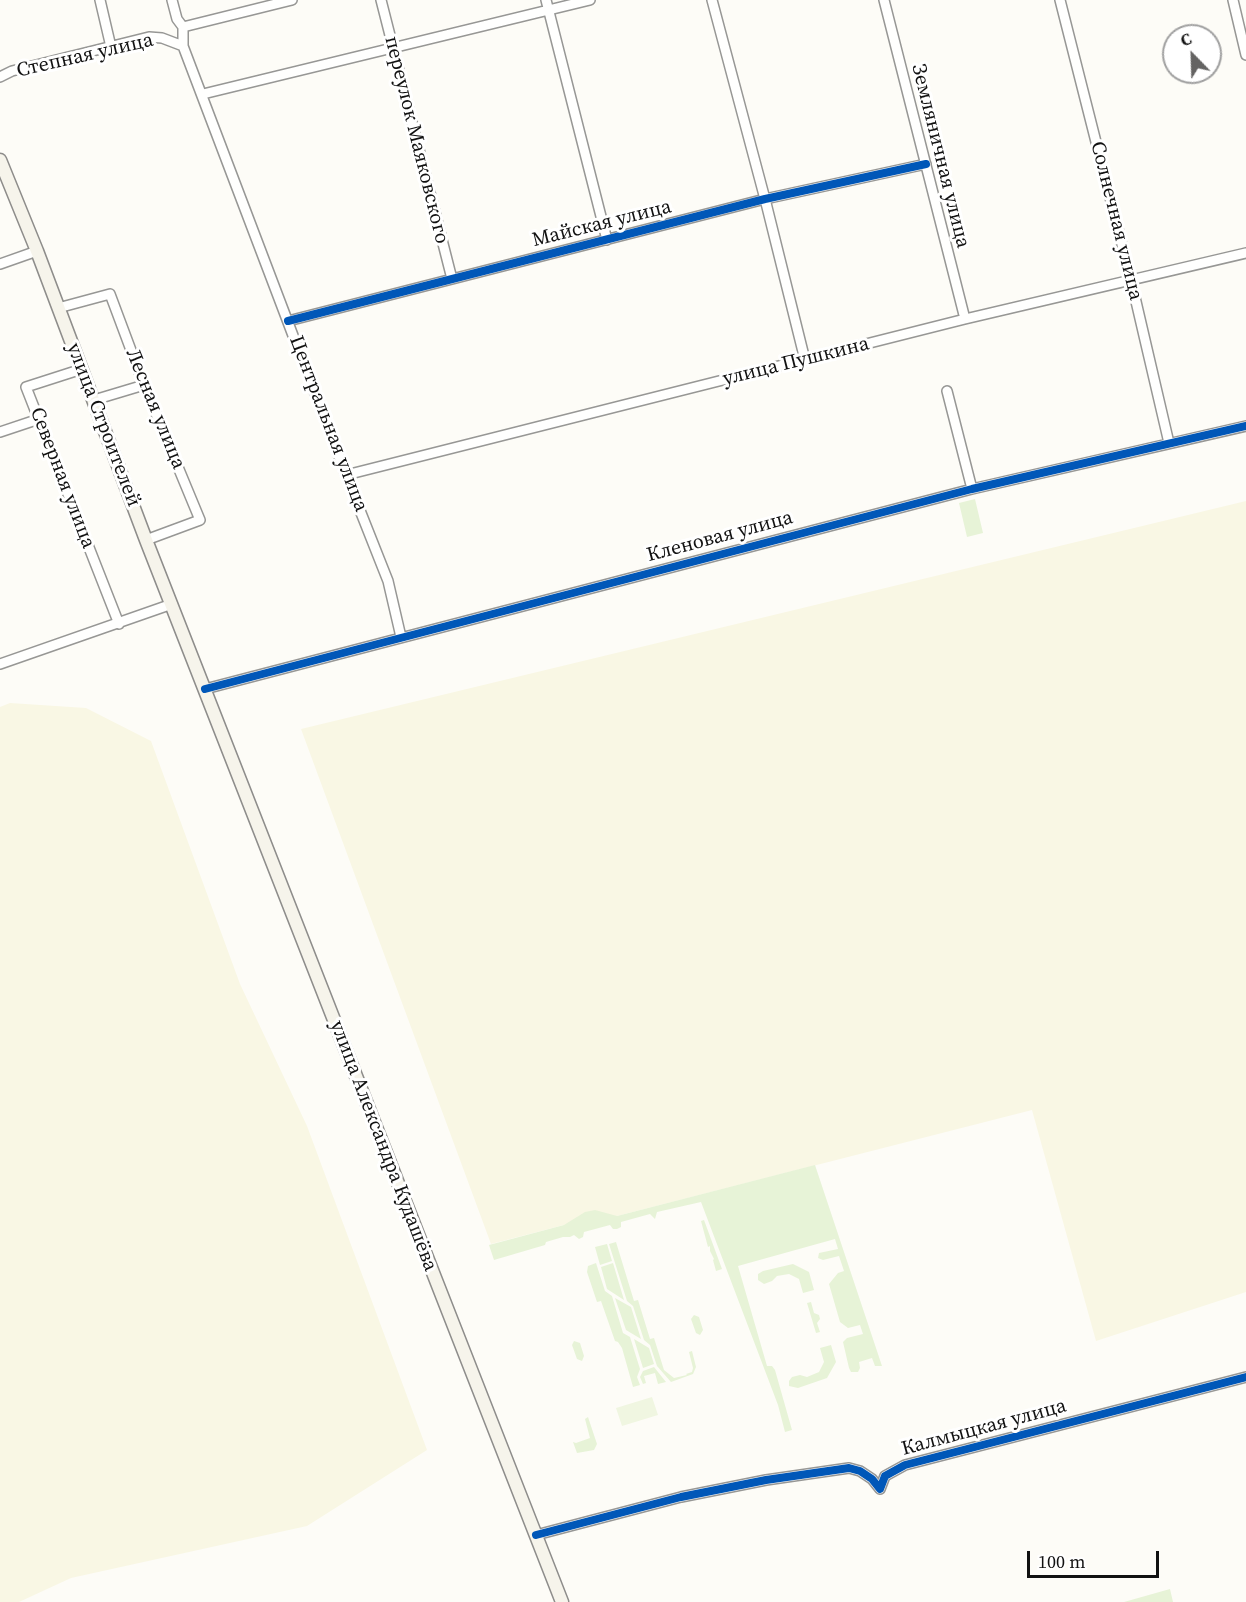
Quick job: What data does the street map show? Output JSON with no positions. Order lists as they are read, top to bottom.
{
  "streets": {
    "main road": ["улица Строителей", "улица Александра Кудашёва"],
    "street": [
      "Степная улица",
      "переулок Маяковского",
      "Земляничная улица",
      "Солнечная улица",
      "Майская улица",
      "улица Пушкина",
      "Лесная улица",
      "Центральная улица",
      "Северная улица",
      "Кленовая улица",
      "Калмыцкая улица"
    ]
  },
  "crossings": [
    ["Степная улица", "Центральная улица"],
    ["переулок Маяковского", "Майская улица"],
    ["Земляничная улица", "Майская улица"],
    ["Земляничная улица", "улица Пушкина"],
    ["Солнечная улица", "улица Пушкина"],
    ["Солнечная улица", "Кленовая улица"],
    ["Майская улица", "Центральная улица"],
    ["улица Пушкина", "Центральная улица"],
    ["Лесная улица", "улица Строителей"],
    ["Центральная улица", "Кленовая улица"],
    ["улица Строителей", "Северная улица"],
    ["улица Строителей", "Кленовая улица"],
    ["улица Строителей", "улица Александра Кудашёва"],
    ["Кленовая улица", "улица Александра Кудашёва"],
    ["улица Александра Кудашёва", "Калмыцкая улица"]
  ],
  "scale_bar": "100 m",
  "north": "top left"
}
